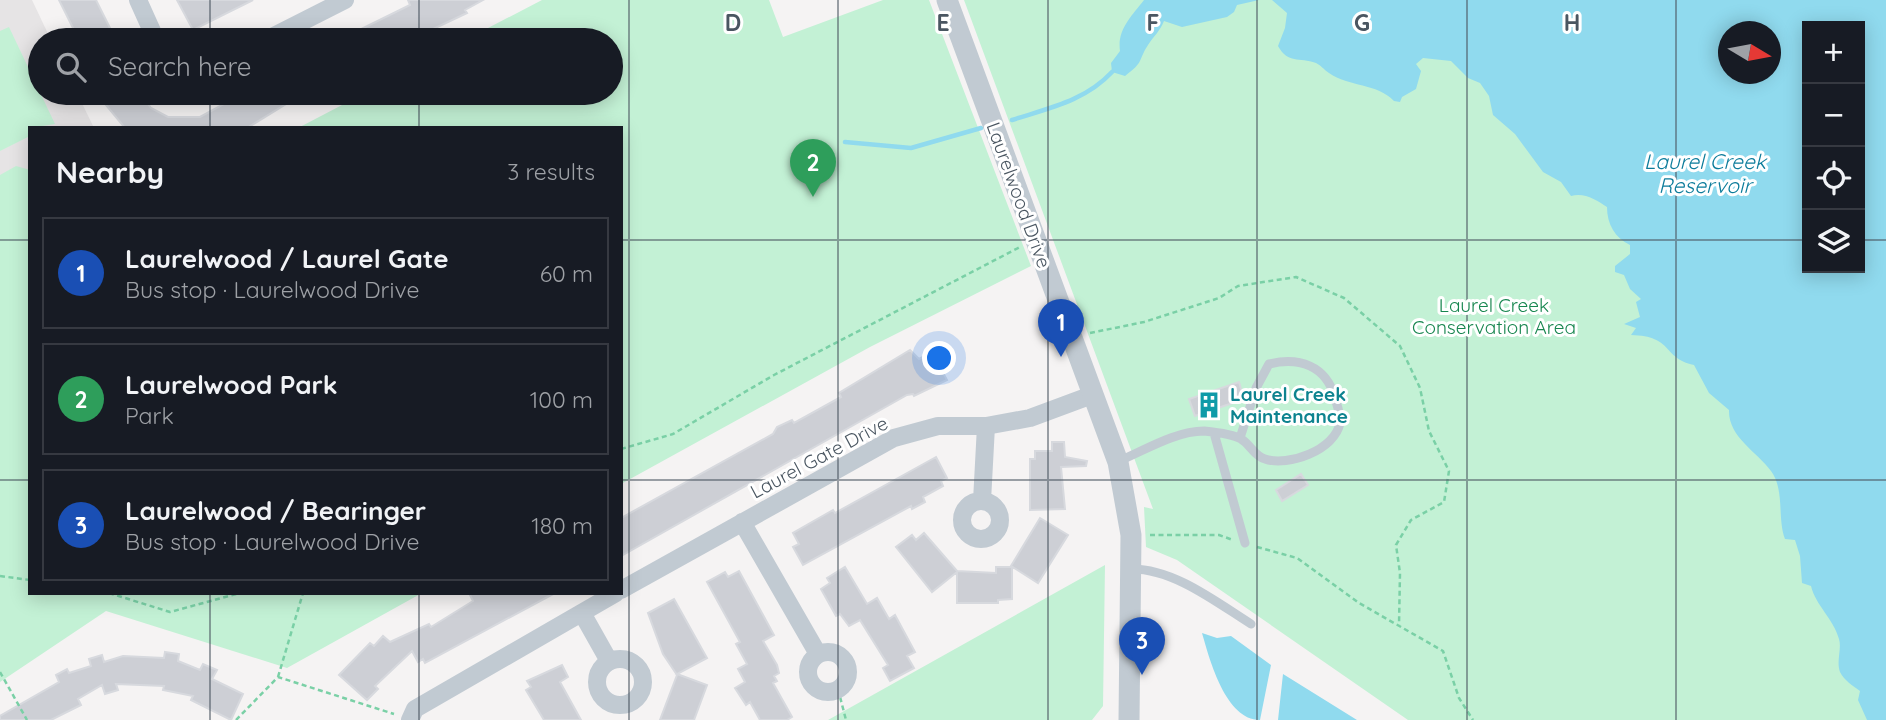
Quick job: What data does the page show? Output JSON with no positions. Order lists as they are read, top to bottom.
{
  "streets": {
    "street": ["Laurelwood Drive", "Laurel Gate Drive"]
  },
  "crossings": [
    ["Laurelwood Drive", "Laurel Gate Drive"]
  ],
  "water": ["Laurel Creek Reservoir"],
  "parks": ["Laurel Creek Conservation Area"],
  "places": {
    "building": ["Laurel Creek Maintenance"]
  },
  "north": "right",
  "page": {
    "map_buttons": ["+", "−"],
    "search": "Search here",
    "heading": ["Nearby", "3 results"],
    "pins": ["2", "1", "3"],
    "list": [
      {
        "mark": "1",
        "name": "Laurelwood / Laurel Gate",
        "note": "Bus stop · Laurelwood Drive",
        "value": "60 m"
      },
      {
        "mark": "2",
        "name": "Laurelwood Park",
        "note": "Park",
        "value": "100 m"
      },
      {
        "mark": "3",
        "name": "Laurelwood / Bearinger",
        "note": "Bus stop · Laurelwood Drive",
        "value": "180 m"
      }
    ]
  },
  "grid": {
    "columns": [
      "D",
      "E",
      "F",
      "G",
      "H"
    ]
  }
}
